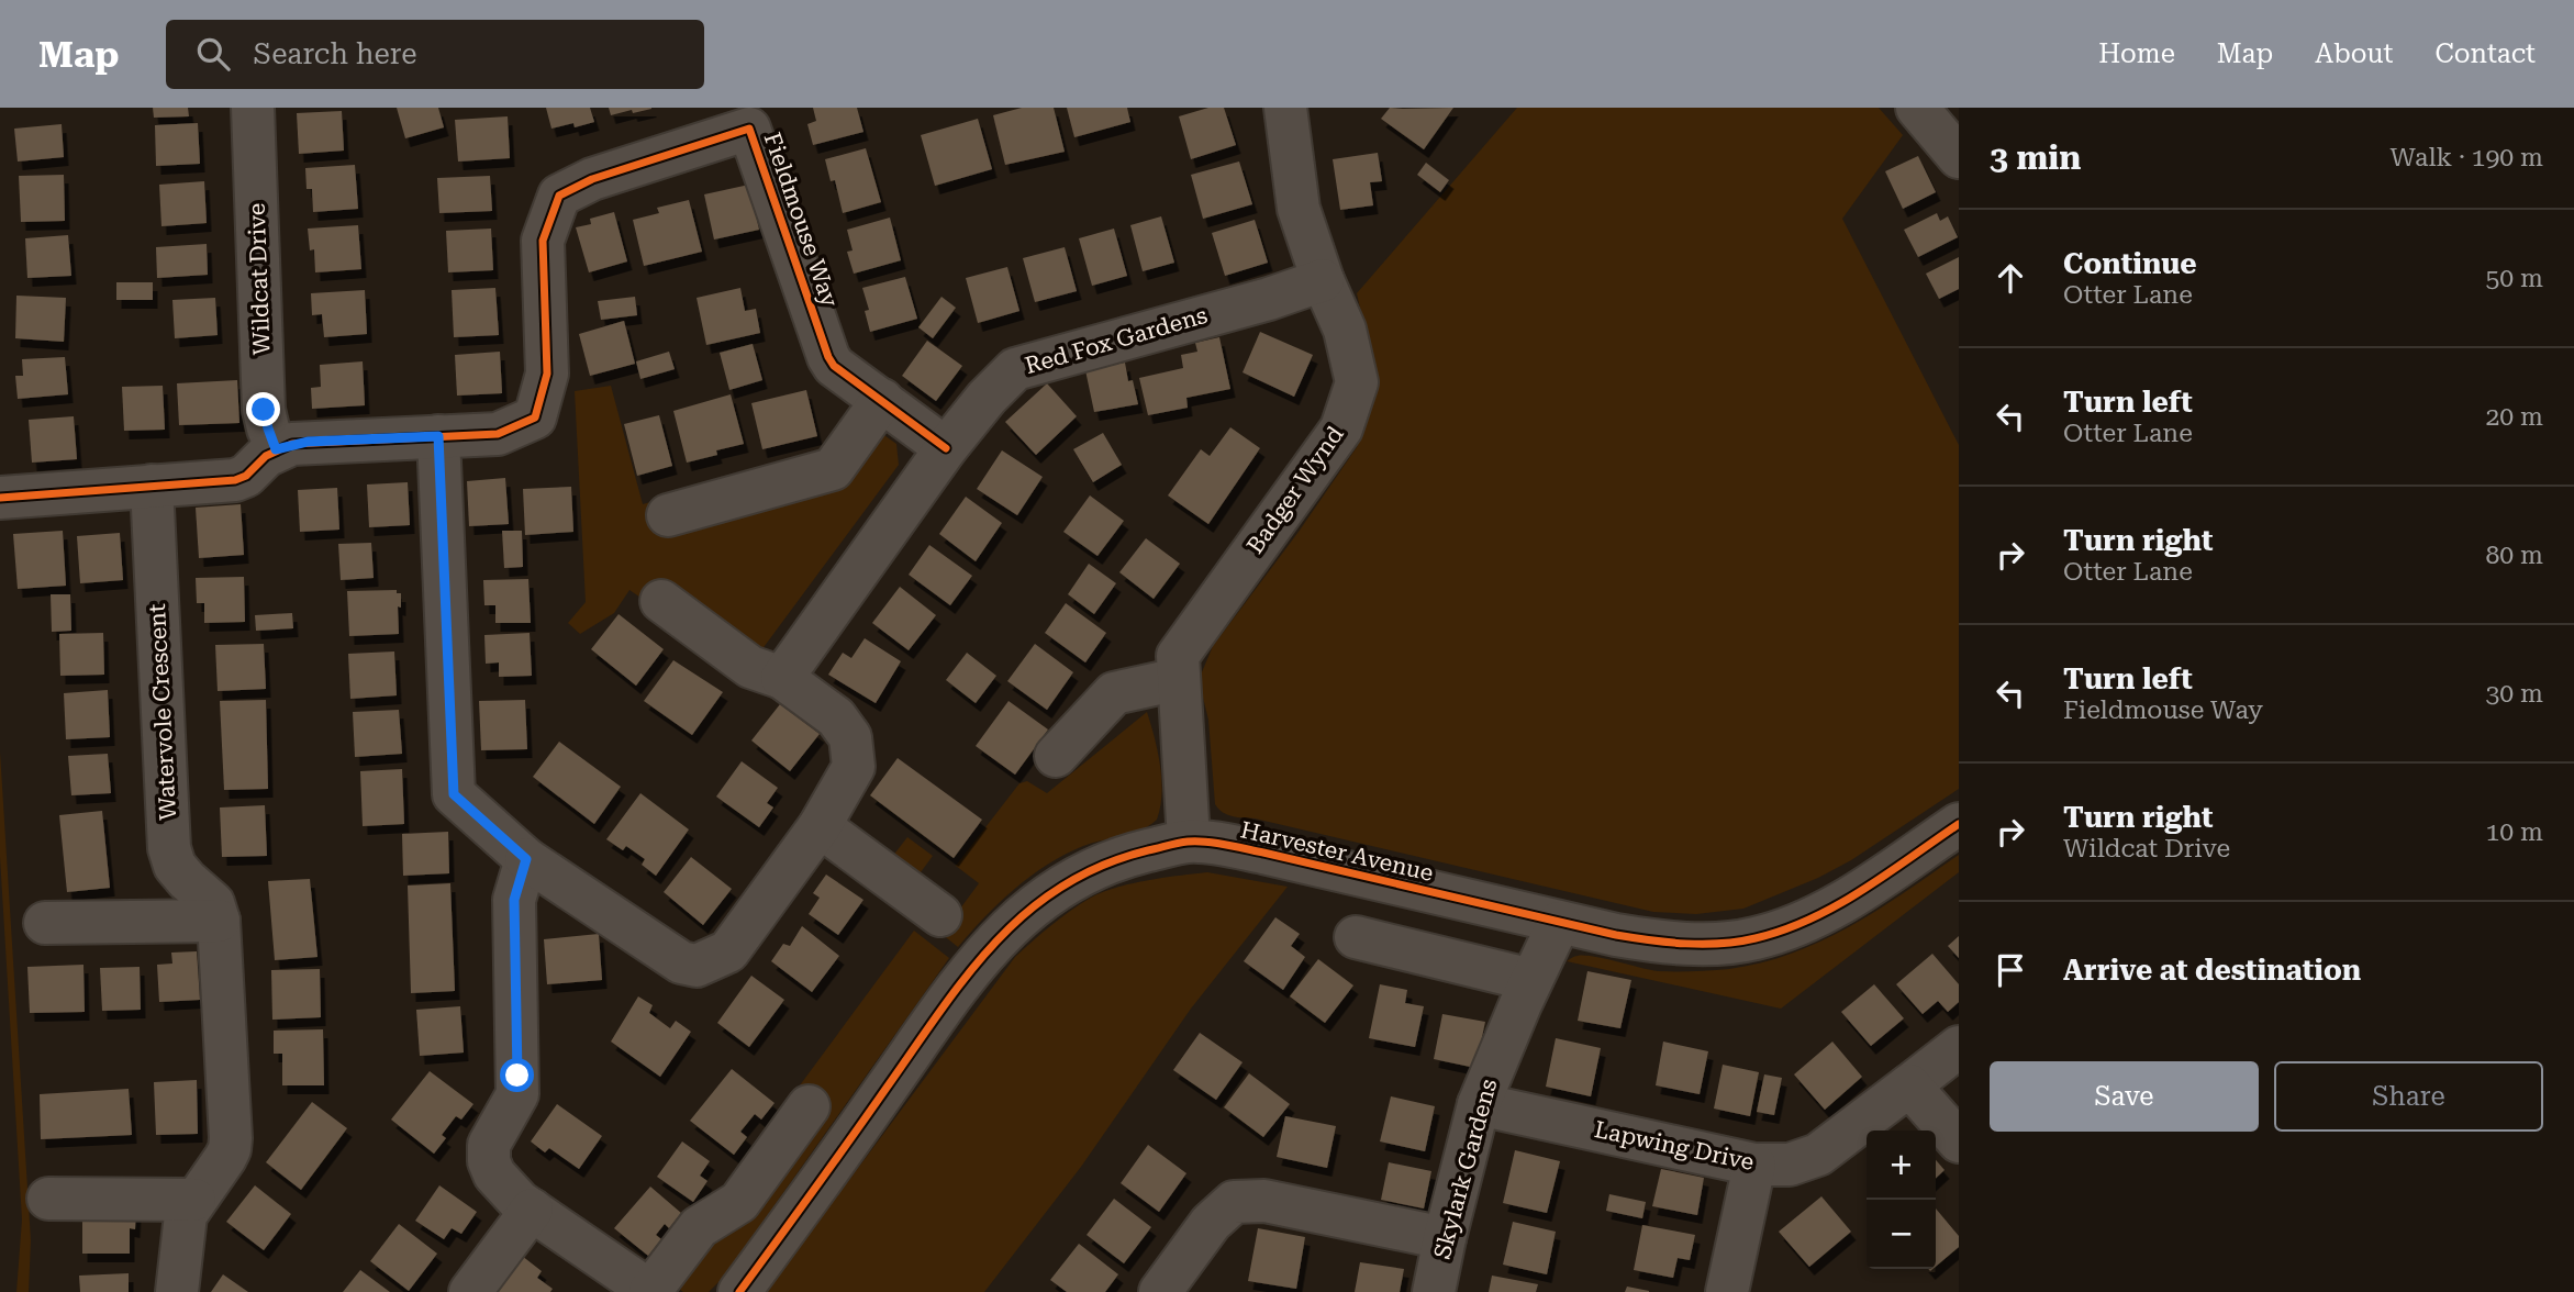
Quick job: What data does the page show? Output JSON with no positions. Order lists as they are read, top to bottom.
{
  "streets": {
    "street": [
      "Fieldmouse Way",
      "Wildcat Drive",
      "Red Fox Gardens",
      "Badger Wynd",
      "Watervole Crescent",
      "Harvester Avenue",
      "Lapwing Drive",
      "Skylark Gardens"
    ]
  },
  "crossings": [
    ["Fieldmouse Way", "Wildcat Drive"],
    ["Fieldmouse Way", "Red Fox Gardens"],
    ["Red Fox Gardens", "Badger Wynd"],
    ["Badger Wynd", "Harvester Avenue"],
    ["Harvester Avenue", "Skylark Gardens"],
    ["Lapwing Drive", "Skylark Gardens"]
  ],
  "page": {
    "header": "Map",
    "search": "Search here",
    "nav": [
      "Home",
      "Map",
      "About",
      "Contact"
    ],
    "heading": ["3 min", "Walk · 190 m"],
    "list": [
      ["Continue", "Otter Lane", "50 m"],
      ["Turn left", "Otter Lane", "20 m"],
      ["Turn right", "Otter Lane", "80 m"],
      ["Turn left", "Fieldmouse Way", "30 m"],
      ["Turn right", "Wildcat Drive", "10 m"],
      "Arrive at destination"
    ],
    "buttons": ["Save", "Share"],
    "map_buttons": ["+", "−"]
  }
}
